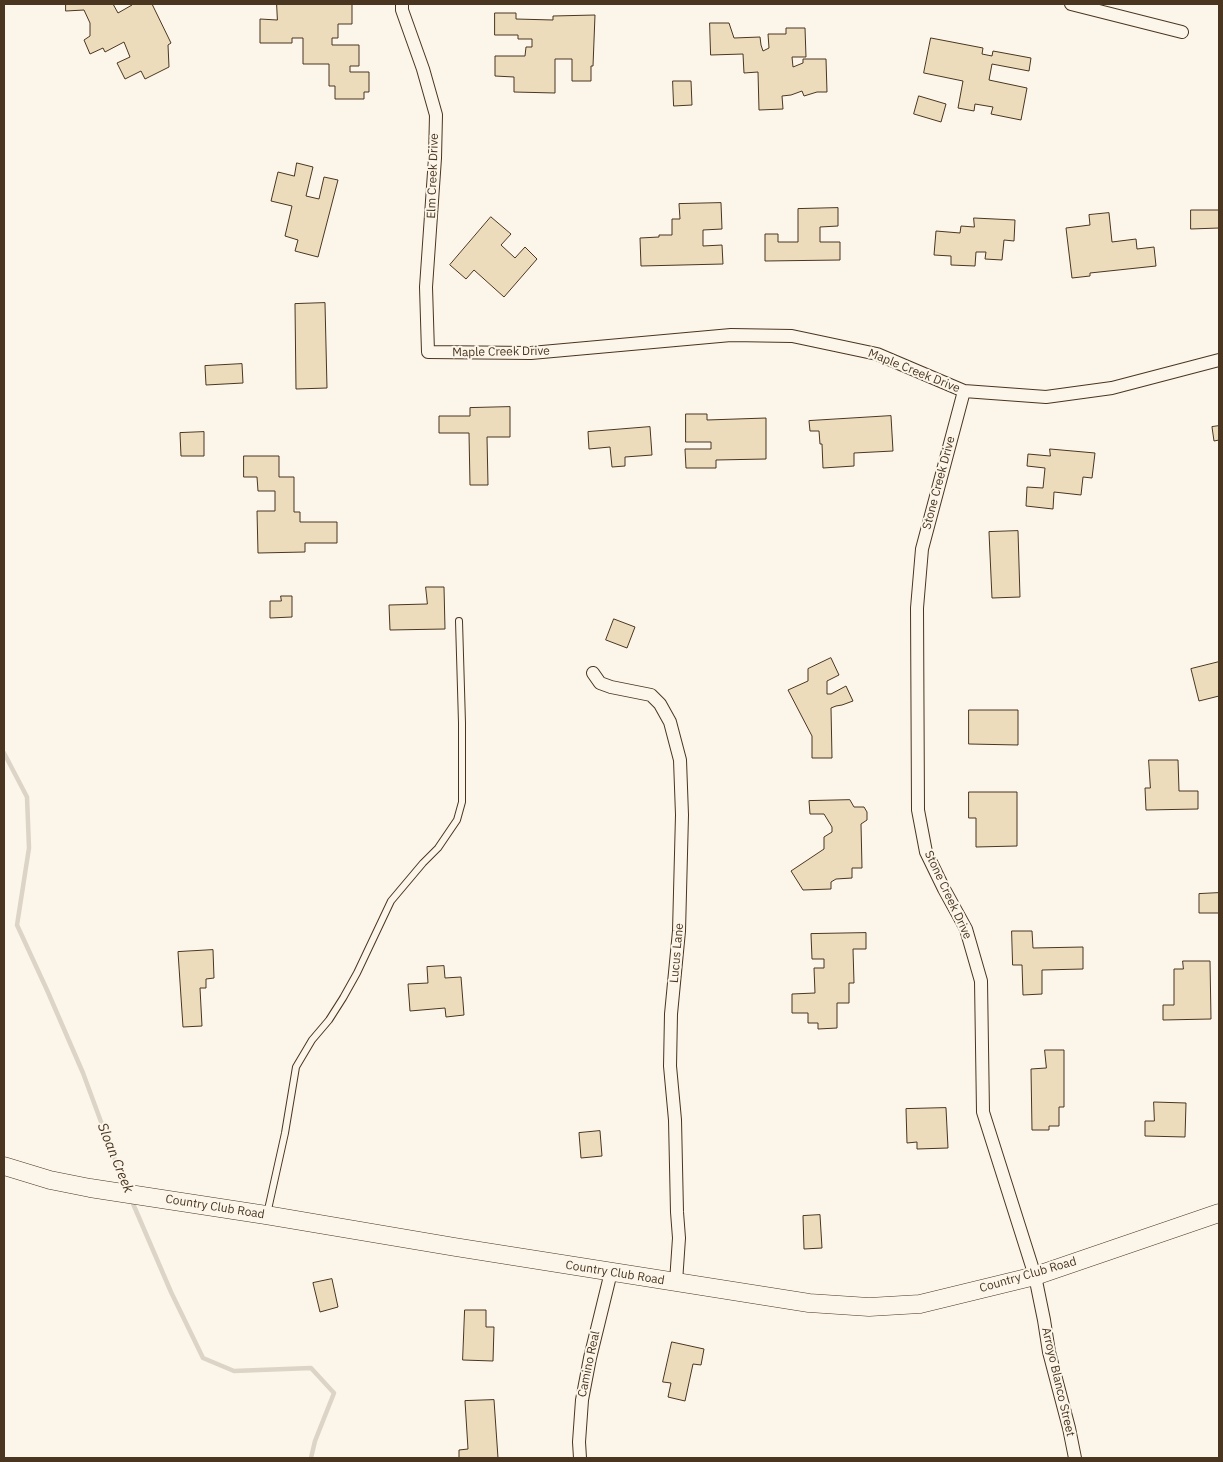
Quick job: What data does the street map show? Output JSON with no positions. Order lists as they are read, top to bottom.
{
  "streets": {
    "main road": ["Country Club Road"],
    "street": [
      "Elm Creek Drive",
      "Maple Creek Drive",
      "Stone Creek Drive",
      "Lucus Lane",
      "Camino Real",
      "Arroyo Blanco Street"
    ]
  },
  "crossings": [
    ["Elm Creek Drive", "Maple Creek Drive"],
    ["Maple Creek Drive", "Stone Creek Drive"],
    ["Stone Creek Drive", "Country Club Road"],
    ["Stone Creek Drive", "Arroyo Blanco Street"],
    ["Lucus Lane", "Country Club Road"],
    ["Country Club Road", "Camino Real"],
    ["Country Club Road", "Arroyo Blanco Street"]
  ],
  "water": ["Sloan Creek"]
}
